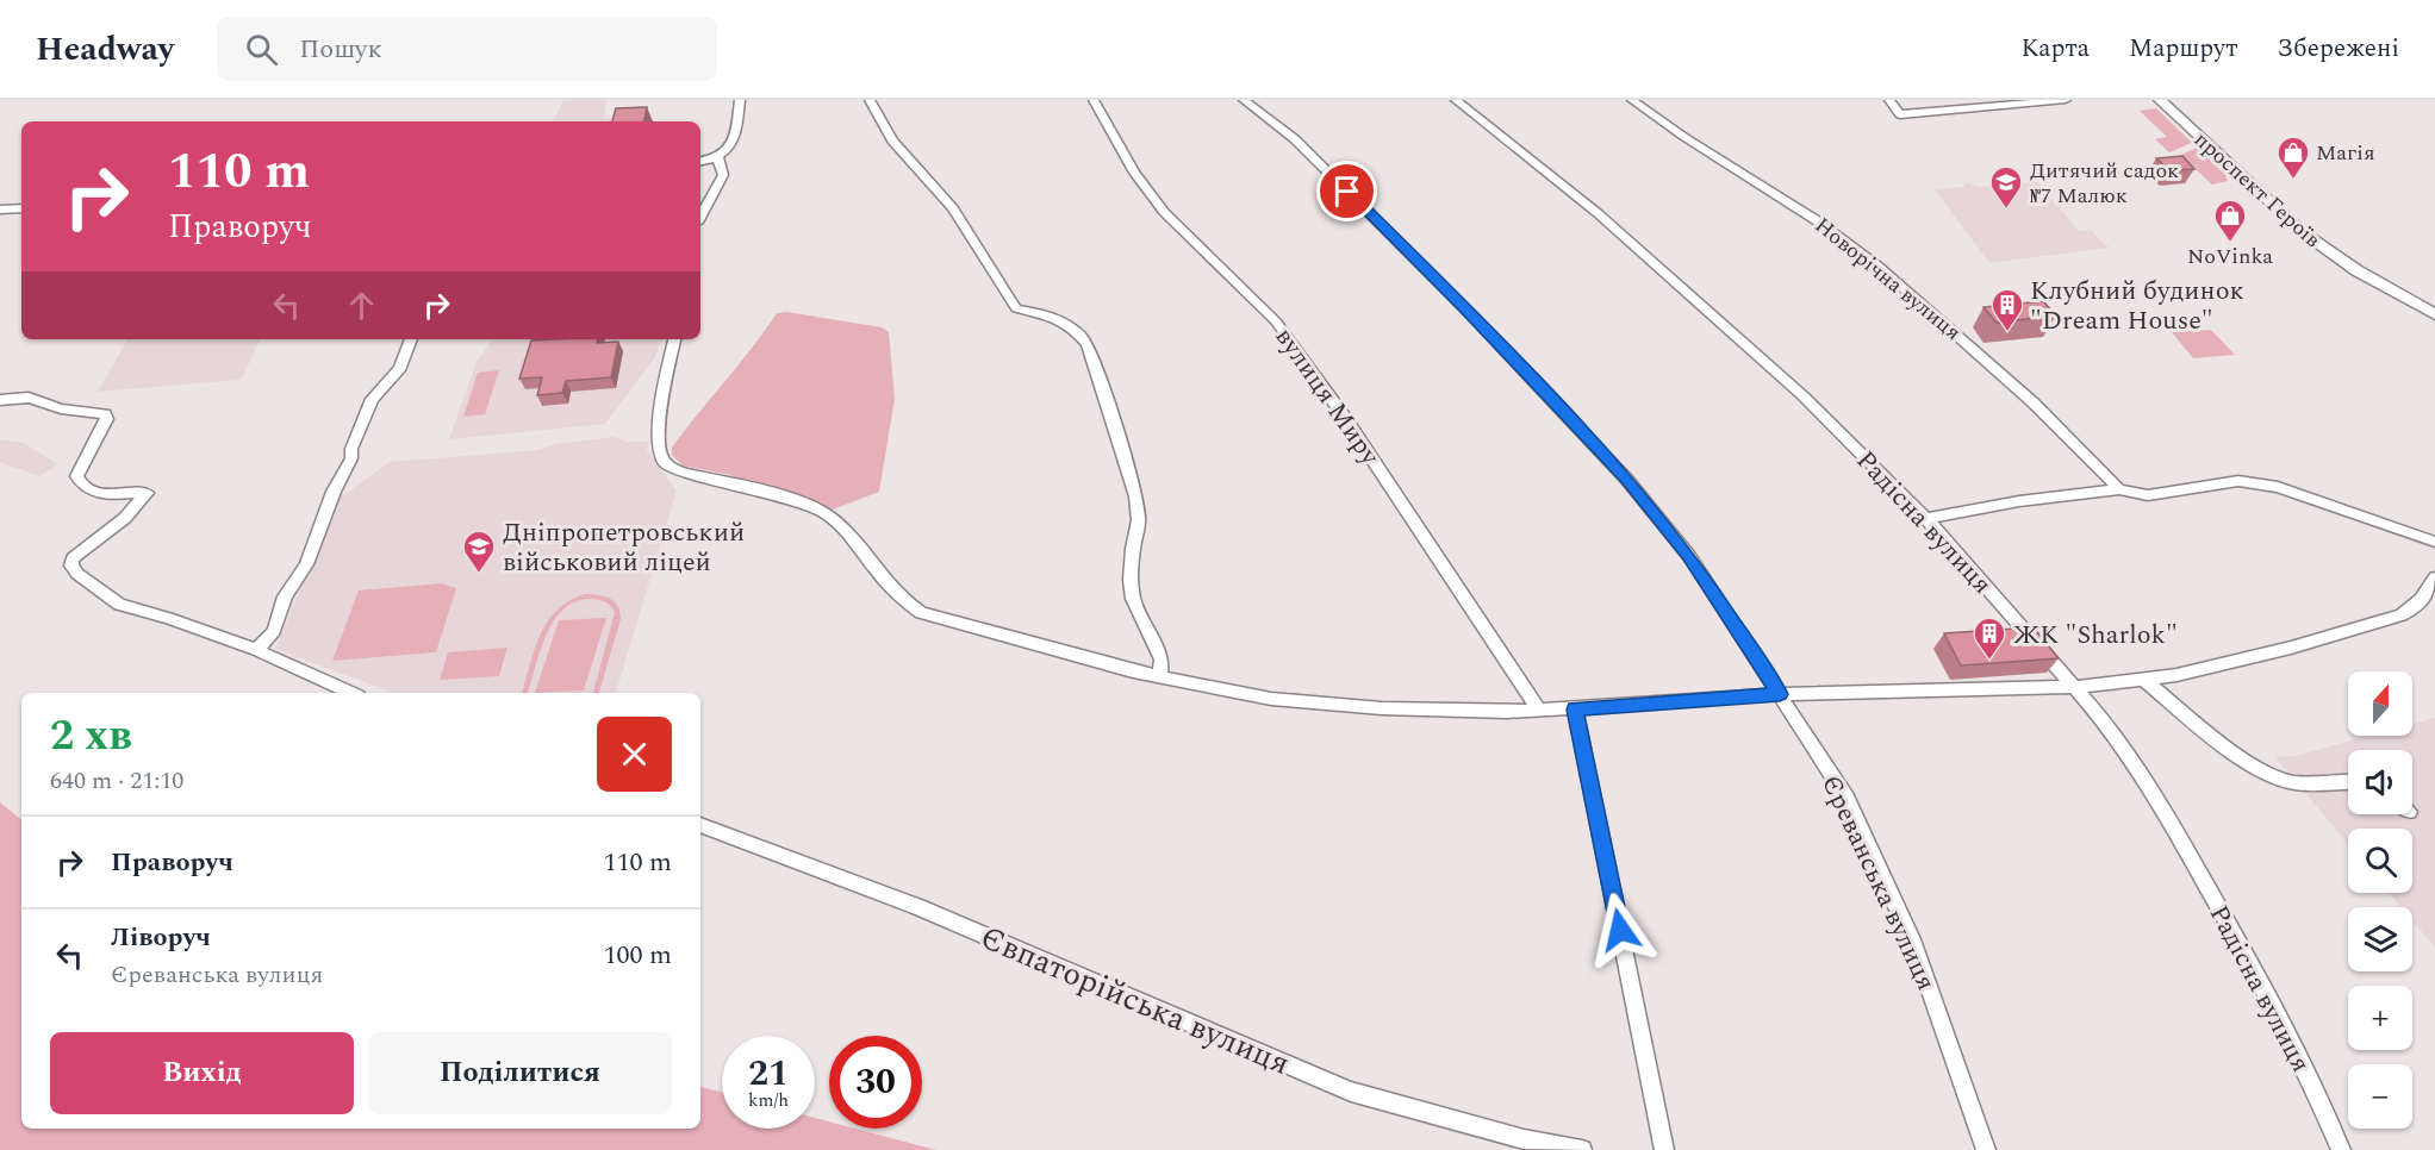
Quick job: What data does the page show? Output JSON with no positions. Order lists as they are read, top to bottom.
{
  "streets": {
    "main road": ["проспект Героїв"],
    "street": [
      "Новорічна вулиця",
      "вулиця Миру",
      "Радісна вулиця",
      "Єреванська вулиця",
      "Євпаторійська вулиця"
    ]
  },
  "places": {
    "shop": ["Магія", "NoVinka"],
    "school or university": ["Дитячий садок №7 Малюк", "Дніпропетровський військовий ліцей"],
    "building": ["Клубний будинок \"Dream House\"", "ЖК \"Sharlok\""]
  },
  "north": "top",
  "page": {
    "header": "Headway",
    "search": "Пошук",
    "nav": ["Карта", "Маршрут", "Збережені"],
    "turn": ["110 m", "Праворуч"],
    "map_buttons": ["+", "−"],
    "heading": ["2 хв", "640 m · 21:10"],
    "list": [
      {
        "name": "Праворуч",
        "value": "110 m"
      },
      {
        "name": "Ліворуч",
        "note": "Єреванська вулиця",
        "value": "100 m"
      }
    ],
    "buttons": ["Вихід", "Поділитися"],
    "speed": "21 km/h",
    "limit": "30"
  }
}
